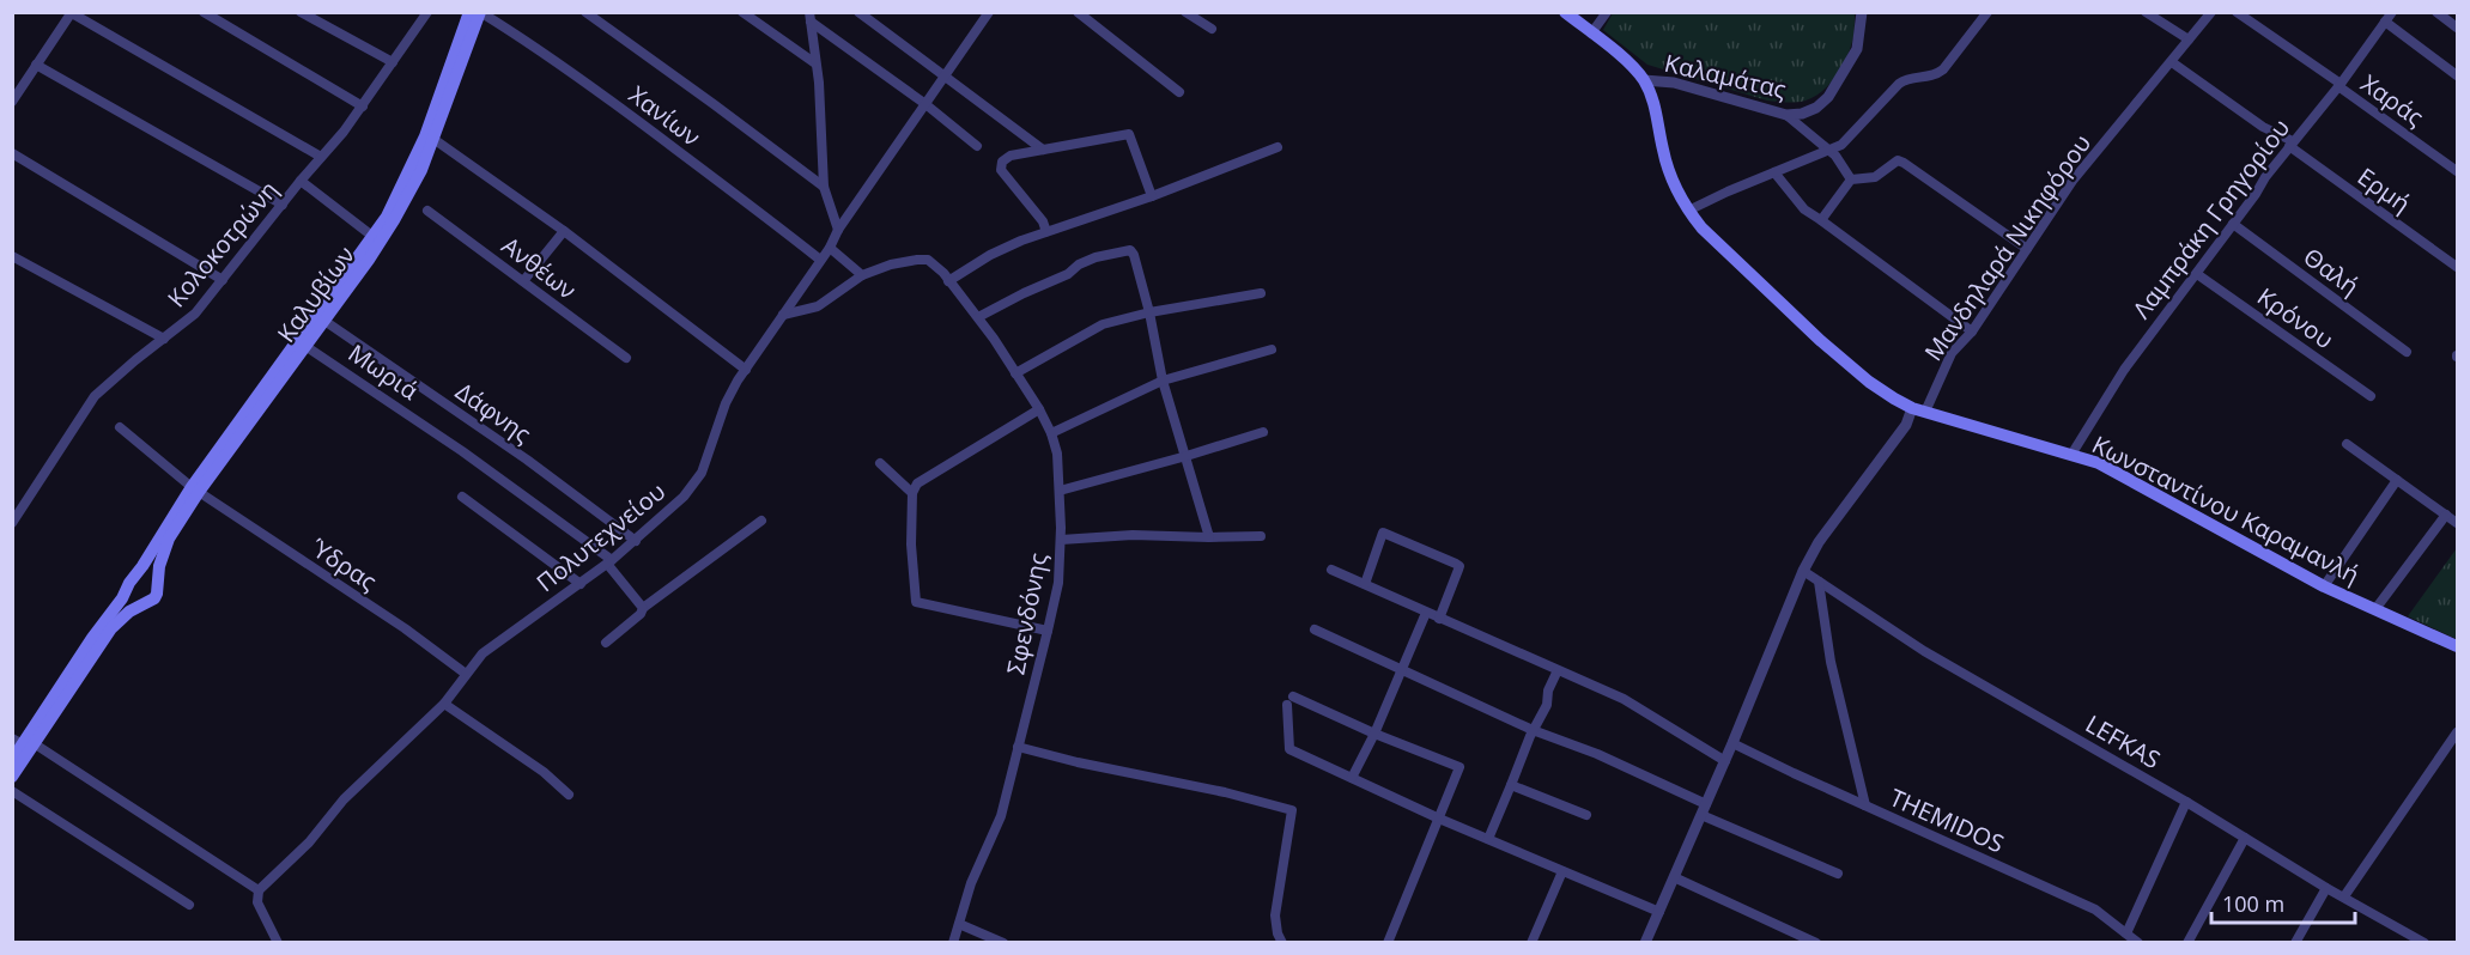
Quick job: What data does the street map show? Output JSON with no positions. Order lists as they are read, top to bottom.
{
  "streets": {
    "main road": ["Καλυβίων", "Κωνσταντίνου Καραμανλή"],
    "street": [
      "Καλαμάτας",
      "Χαράς",
      "Χανίων",
      "Ερμή",
      "Λαμπράκη Γρηγορίου",
      "Κολοκοτρώνη",
      "Μανδηλαρά Νικηφόρου",
      "Ανθέων",
      "Θαλή",
      "Κρόνου",
      "Μωριά",
      "Δάφνης",
      "Πολυτεχνείου",
      "Ύδρας",
      "Σφενδόνης",
      "LEFKAS",
      "THEMIDOS"
    ]
  },
  "crossings": [
    ["Καλαμάτας", "Κωνσταντίνου Καραμανλή"],
    ["Χαράς", "Λαμπράκη Γρηγορίου"],
    ["Χανίων", "Καλυβίων"],
    ["Χανίων", "Πολυτεχνείου"],
    ["Ερμή", "Λαμπράκη Γρηγορίου"],
    ["Ερμή", "Μανδηλαρά Νικηφόρου"],
    ["Λαμπράκη Γρηγορίου", "Θαλή"],
    ["Λαμπράκη Γρηγορίου", "Κρόνου"],
    ["Λαμπράκη Γρηγορίου", "Κωνσταντίνου Καραμανλή"],
    ["Μανδηλαρά Νικηφόρου", "Κωνσταντίνου Καραμανλή"],
    ["Καλυβίων", "Μωριά"],
    ["Καλυβίων", "Δάφνης"],
    ["Καλυβίων", "Ύδρας"],
    ["Μωριά", "Πολυτεχνείου"],
    ["Δάφνης", "Πολυτεχνείου"],
    ["Πολυτεχνείου", "Ύδρας"]
  ],
  "scale_bar": "100 m"
}
